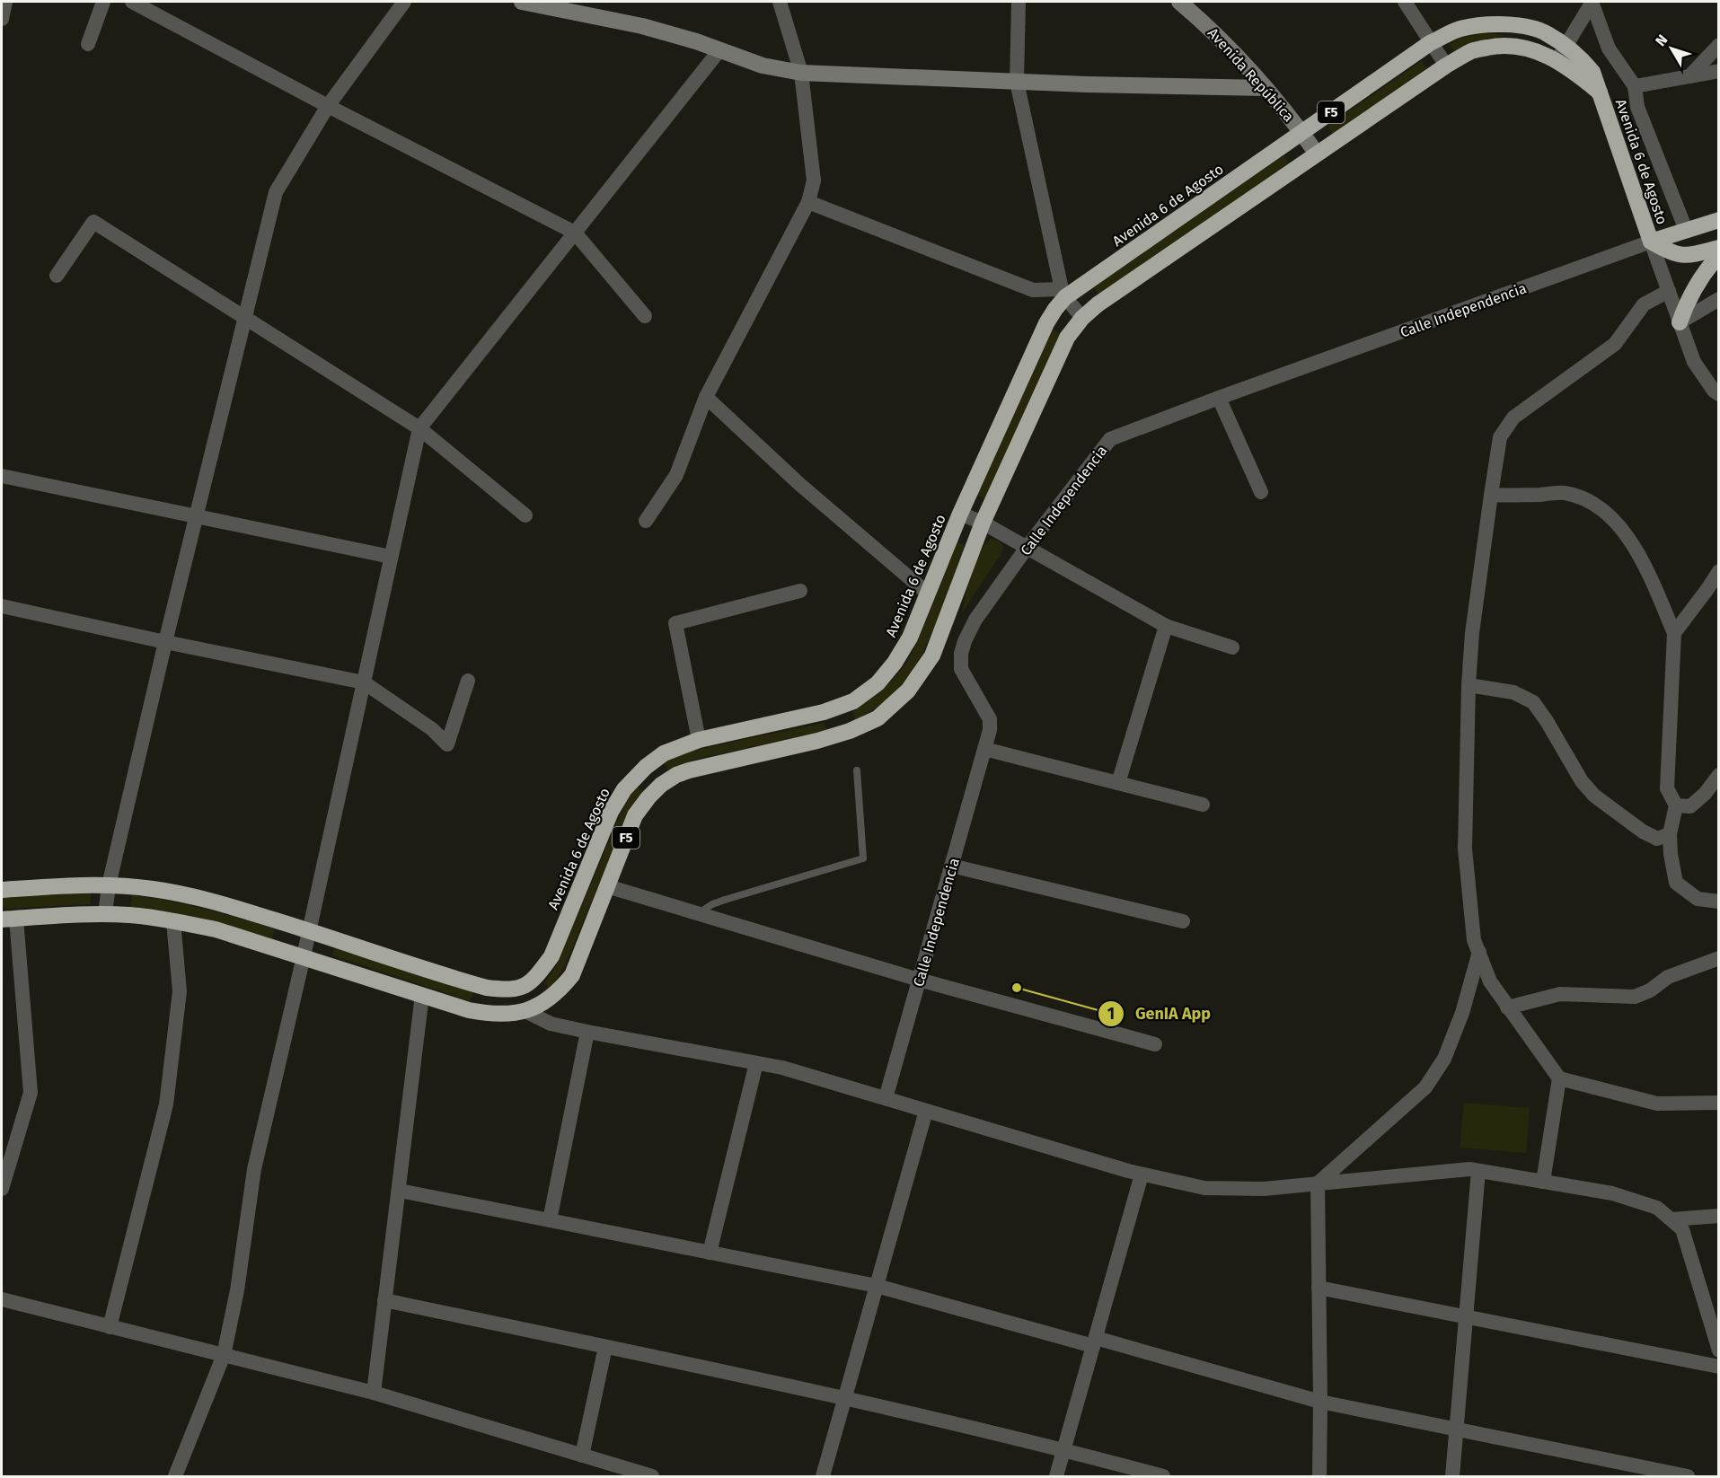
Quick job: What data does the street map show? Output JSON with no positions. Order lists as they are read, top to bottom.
{
  "streets": {
    "highway": ["F5", "Avenida 6 de Agosto"],
    "street": ["Avenida República", "Calle Independencia"]
  },
  "crossings": [
    ["Avenida República", "Avenida 6 de Agosto"],
    ["Avenida 6 de Agosto", "Calle Independencia"]
  ],
  "places": ["GenIA App"],
  "north": "top left"
}
